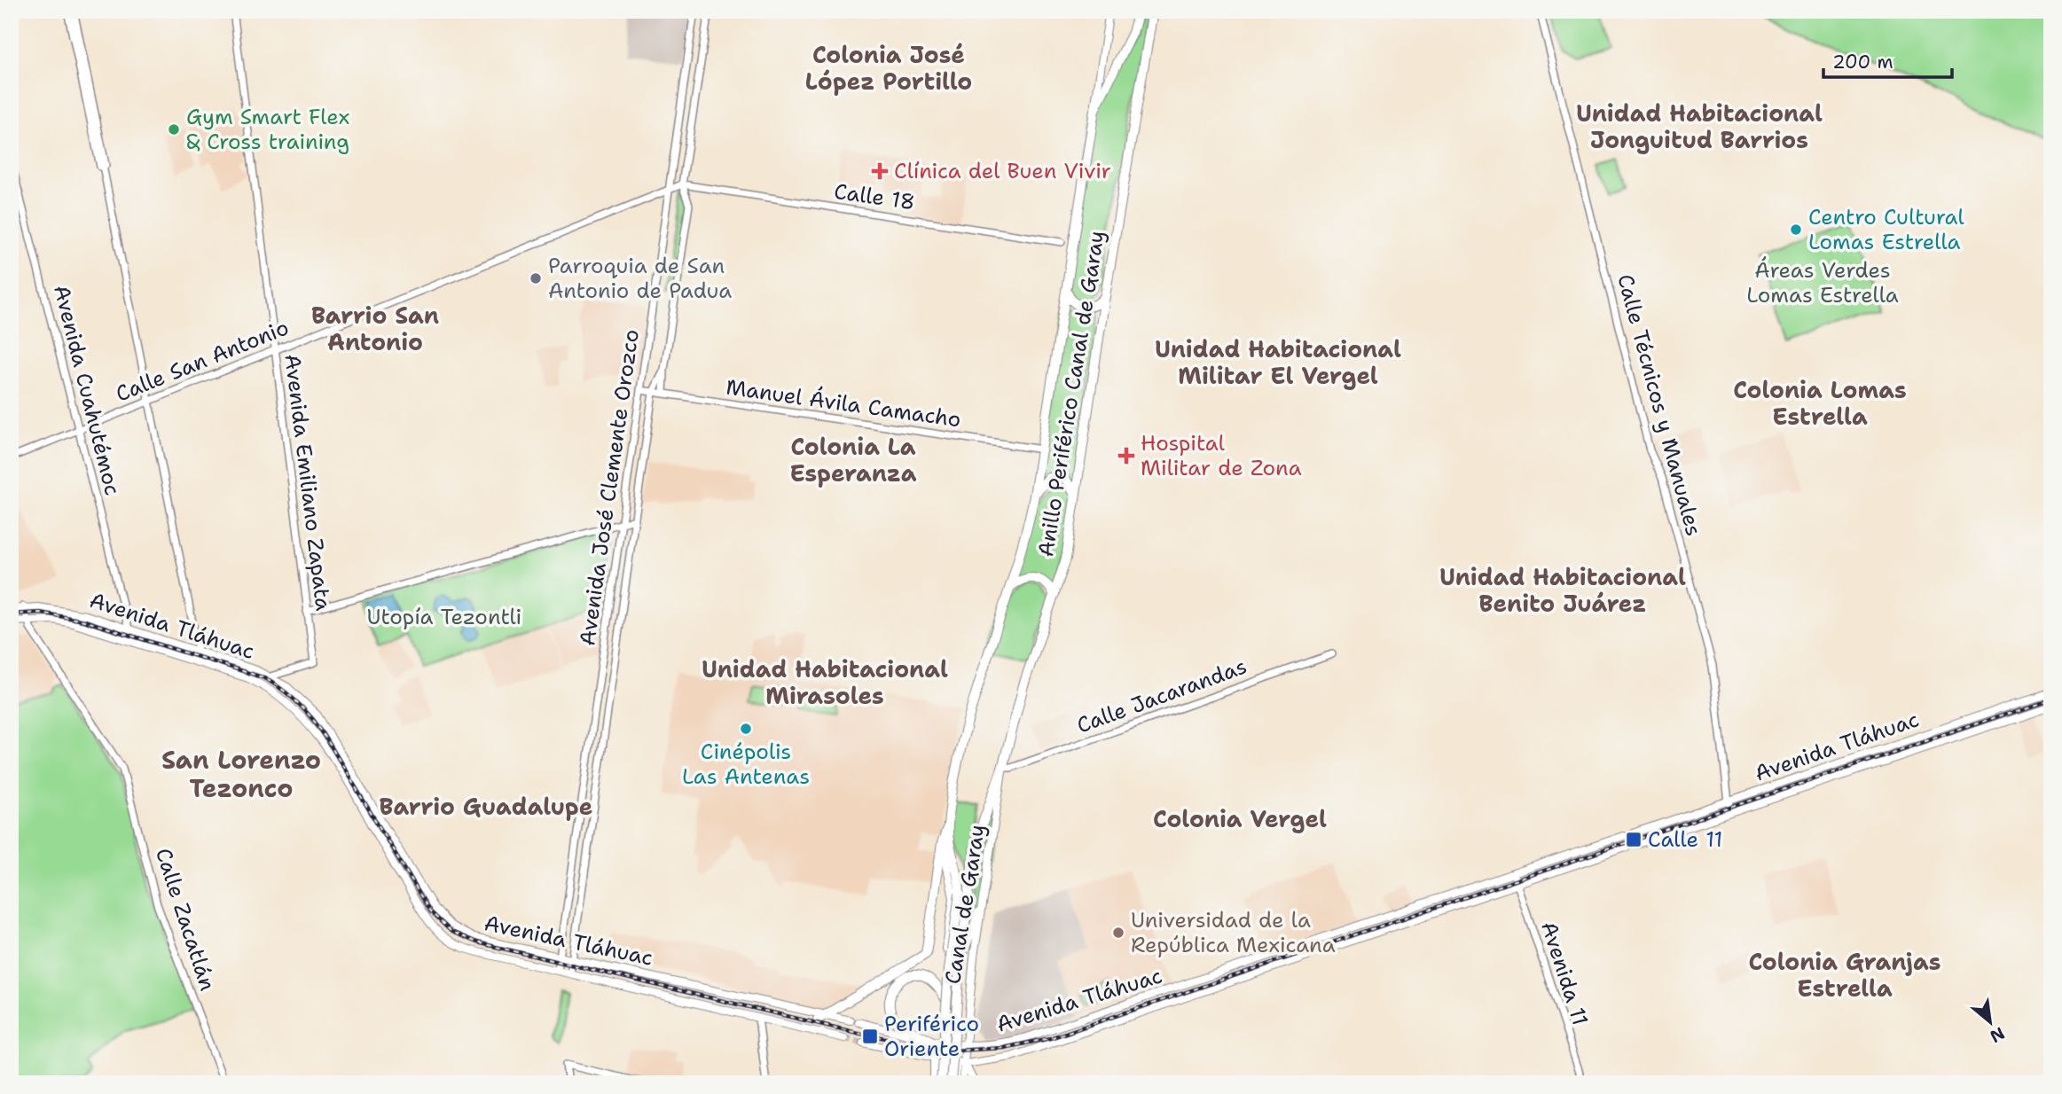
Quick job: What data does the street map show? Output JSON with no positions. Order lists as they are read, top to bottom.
{
  "streets": {
    "highway": ["Anillo Periférico Canal de Garay", "Canal de Garay"],
    "main road": ["Avenida Tláhuac"],
    "street": [
      "Calle 18",
      "Calle San Antonio",
      "Avenida Cuahutémoc",
      "Manuel Ávila Camacho",
      "Calle Técnicos y Manuales",
      "Avenida Emiliano Zapata",
      "Avenida José Clemente Orozco",
      "Calle Jacarandas",
      "Calle Zacatlán",
      "Avenida 11"
    ]
  },
  "crossings": [
    ["Calle 18", "Calle San Antonio"],
    ["Calle San Antonio", "Avenida Cuahutémoc"],
    ["Calle San Antonio", "Avenida Emiliano Zapata"],
    ["Calle San Antonio", "Avenida José Clemente Orozco"],
    ["Avenida Cuahutémoc", "Avenida Tláhuac"],
    ["Anillo Periférico Canal de Garay", "Manuel Ávila Camacho"],
    ["Anillo Periférico Canal de Garay", "Calle Jacarandas"],
    ["Anillo Periférico Canal de Garay", "Canal de Garay"],
    ["Manuel Ávila Camacho", "Avenida José Clemente Orozco"],
    ["Calle Técnicos y Manuales", "Avenida Tláhuac"],
    ["Avenida Emiliano Zapata", "Avenida Tláhuac"],
    ["Avenida José Clemente Orozco", "Avenida Tláhuac"],
    ["Avenida Tláhuac", "Canal de Garay"],
    ["Avenida Tláhuac", "Calle Zacatlán"],
    ["Avenida Tláhuac", "Avenida 11"],
    ["Calle Jacarandas", "Canal de Garay"]
  ],
  "districts": [
    "Colonia José López Portillo",
    "Unidad Habitacional Jonguitud Barrios",
    "Barrio San Antonio",
    "Unidad Habitacional Militar El Vergel",
    "Colonia Lomas Estrella",
    "Colonia La Esperanza",
    "Unidad Habitacional Benito Juárez",
    "Unidad Habitacional Mirasoles",
    "San Lorenzo Tezonco",
    "Barrio Guadalupe",
    "Colonia Vergel",
    "Colonia Granjas Estrella"
  ],
  "parks": ["Áreas Verdes Lomas Estrella", "Utopía Tezontli"],
  "places": {
    "other": [
      "Gym Smart Flex & Cross training",
      "Centro Cultural Lomas Estrella",
      "Parroquia de San Antonio de Padua",
      "Cinépolis Las Antenas",
      "Universidad de la República Mexicana"
    ],
    "health": ["Clínica del Buen Vivir", "Hospital Militar de Zona"],
    "transit": ["Calle 11", "Periférico Oriente"]
  },
  "scale_bar": "200 m",
  "north": "bottom right"
}
